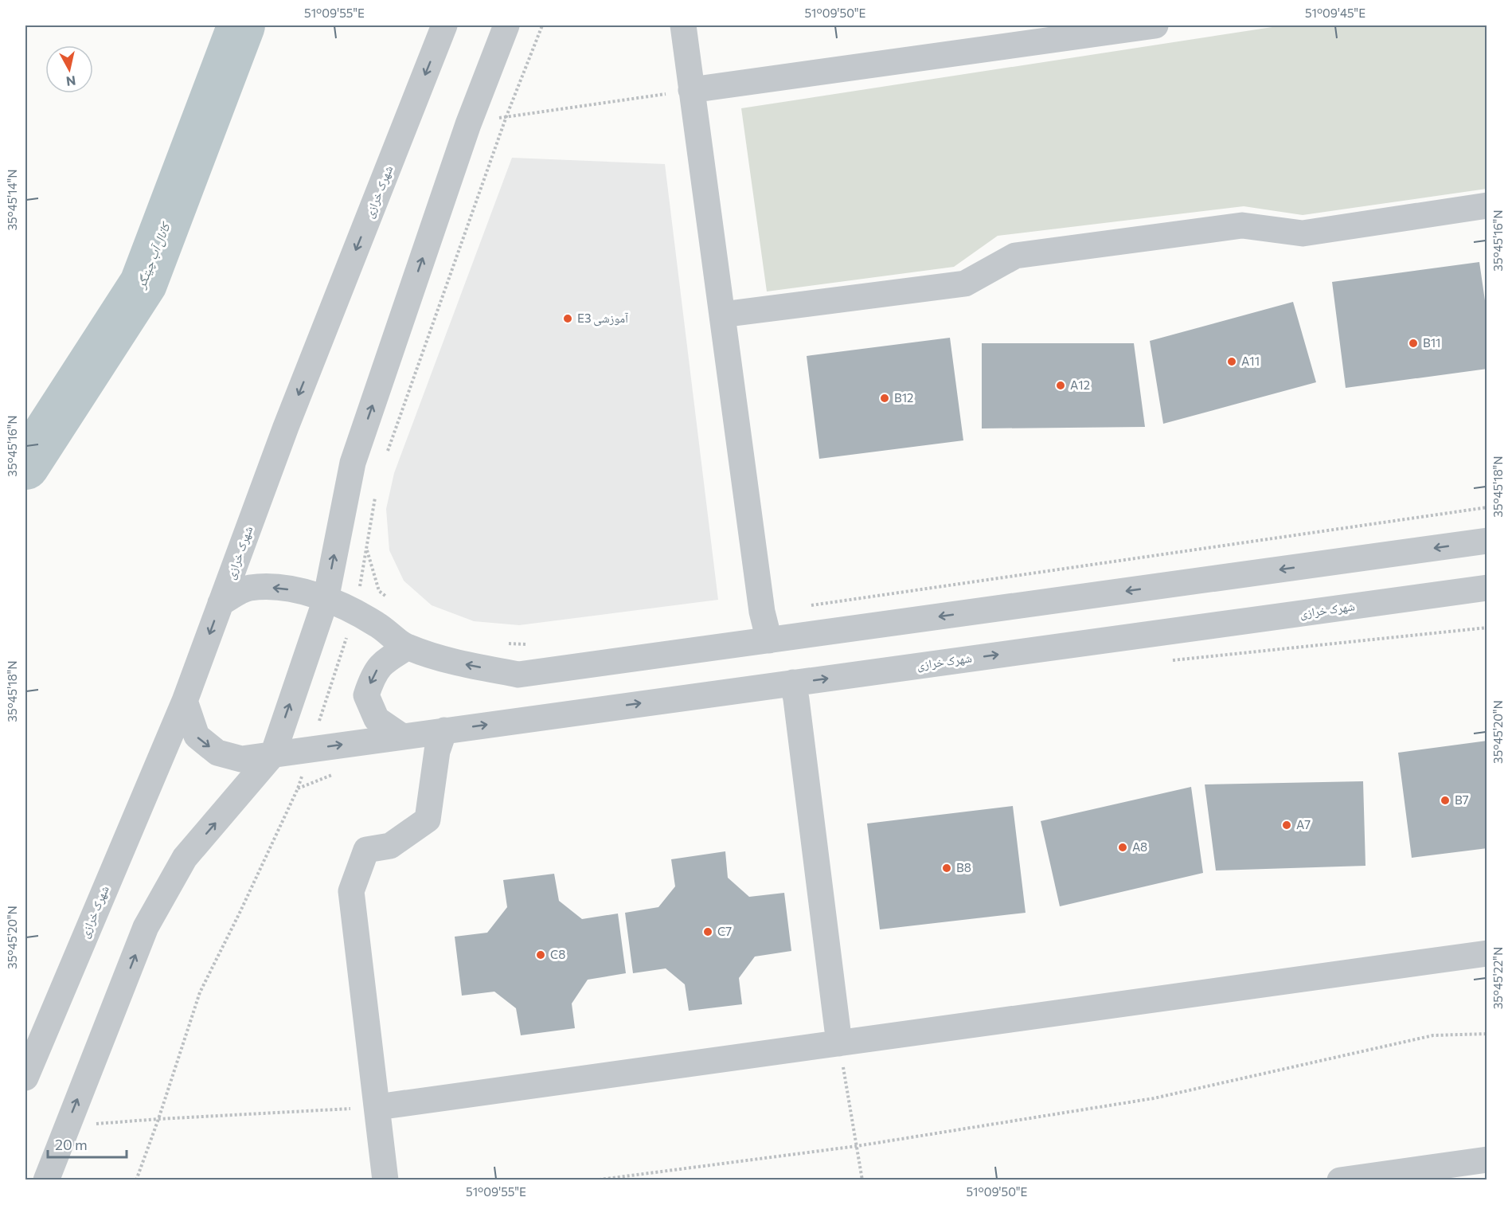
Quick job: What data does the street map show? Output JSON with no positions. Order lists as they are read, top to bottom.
{
  "streets": {
    "street": ["شهرک خرازی"]
  },
  "water": ["کانال آب چیتگر"],
  "places": [
    "E3 آموزشی",
    "B11",
    "A11",
    "A12",
    "B12",
    "B7",
    "A7",
    "A8",
    "B8",
    "C7",
    "C8"
  ],
  "scale_bar": "20 m",
  "north": "bottom",
  "coordinates": [
    "51°09'55\"E",
    "51°09'50\"E",
    "51°09'45\"E",
    "35°45'14\"N",
    "35°45'16\"N",
    "35°45'18\"N",
    "35°45'20\"N",
    "35°45'22\"N"
  ]
}
